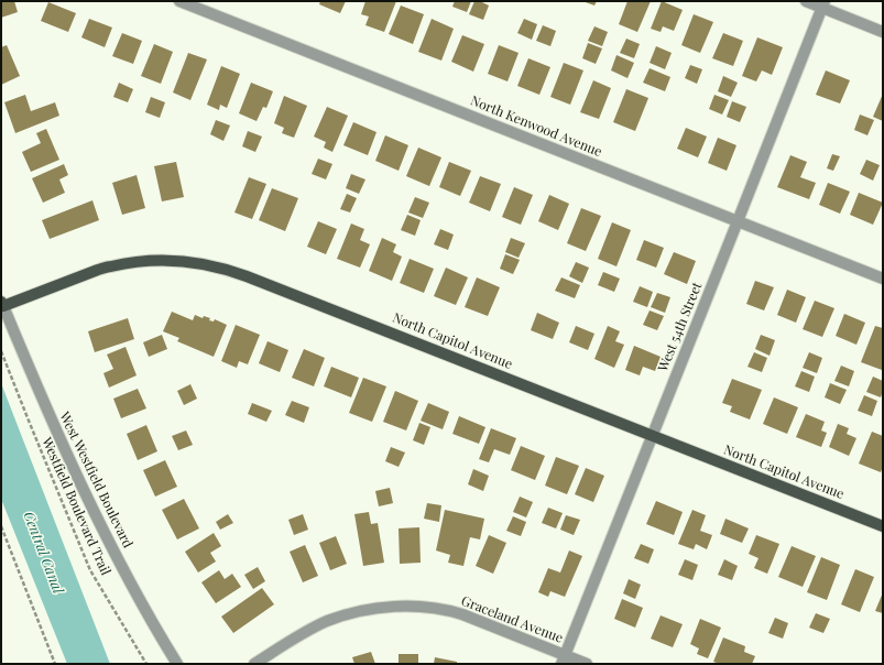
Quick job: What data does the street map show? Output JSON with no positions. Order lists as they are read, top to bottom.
{
  "streets": {
    "main road": ["North Capitol Avenue"],
    "street": [
      "North Kenwood Avenue",
      "West 54th Street",
      "West Westfield Boulevard",
      "Graceland Avenue"
    ],
    "path": ["Westfield Boulevard Trail"]
  },
  "crossings": [
    ["North Kenwood Avenue", "West 54th Street"],
    ["West 54th Street", "North Capitol Avenue"],
    ["West 54th Street", "Graceland Avenue"],
    ["North Capitol Avenue", "West Westfield Boulevard"]
  ],
  "water": ["Central Canal"]
}
